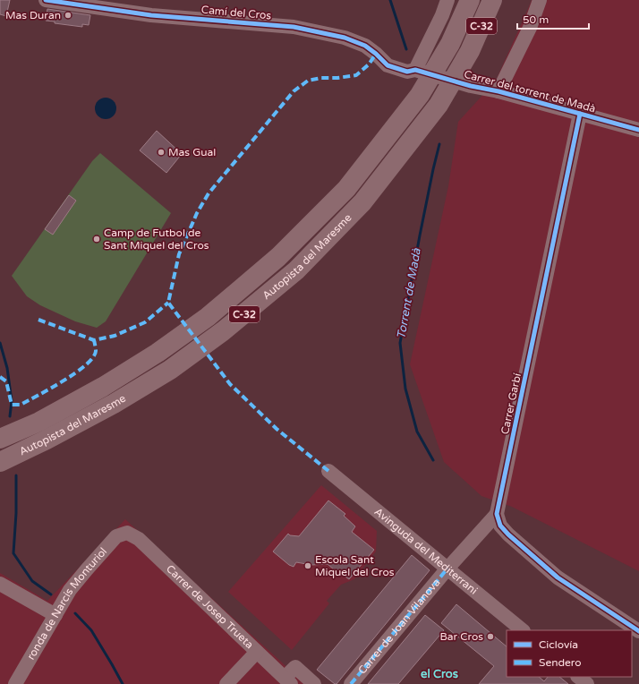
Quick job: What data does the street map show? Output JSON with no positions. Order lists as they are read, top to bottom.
{
  "streets": {
    "highway": ["C-32", "Autopista del Maresme"],
    "street": [
      "Camí del Cros",
      "Carrer del torrent de Madà",
      "Carrer Garbí",
      "Avinguda del Mediterrani",
      "ronda de Narcís Monturiol",
      "Carrer de Josep Trueta",
      "Carrer de Joan Vilanova"
    ]
  },
  "crossings": [
    ["Camí del Cros", "Carrer del torrent de Madà"],
    ["Carrer del torrent de Madà", "Carrer Garbí"],
    ["Carrer Garbí", "Carrer de Joan Vilanova"],
    ["Avinguda del Mediterrani", "Carrer de Joan Vilanova"],
    ["ronda de Narcís Monturiol", "Carrer de Josep Trueta"]
  ],
  "districts": ["el Cros"],
  "water": ["Torrent de Madà"],
  "places": [
    "Mas Duran",
    "Mas Gual",
    "Camp de Futbol de Sant Miquel del Cros",
    "Escola Sant Miquel del Cros",
    "Bar Cros"
  ],
  "legend": ["Ciclovía", "Sendero"],
  "scale_bar": "50 m"
}
